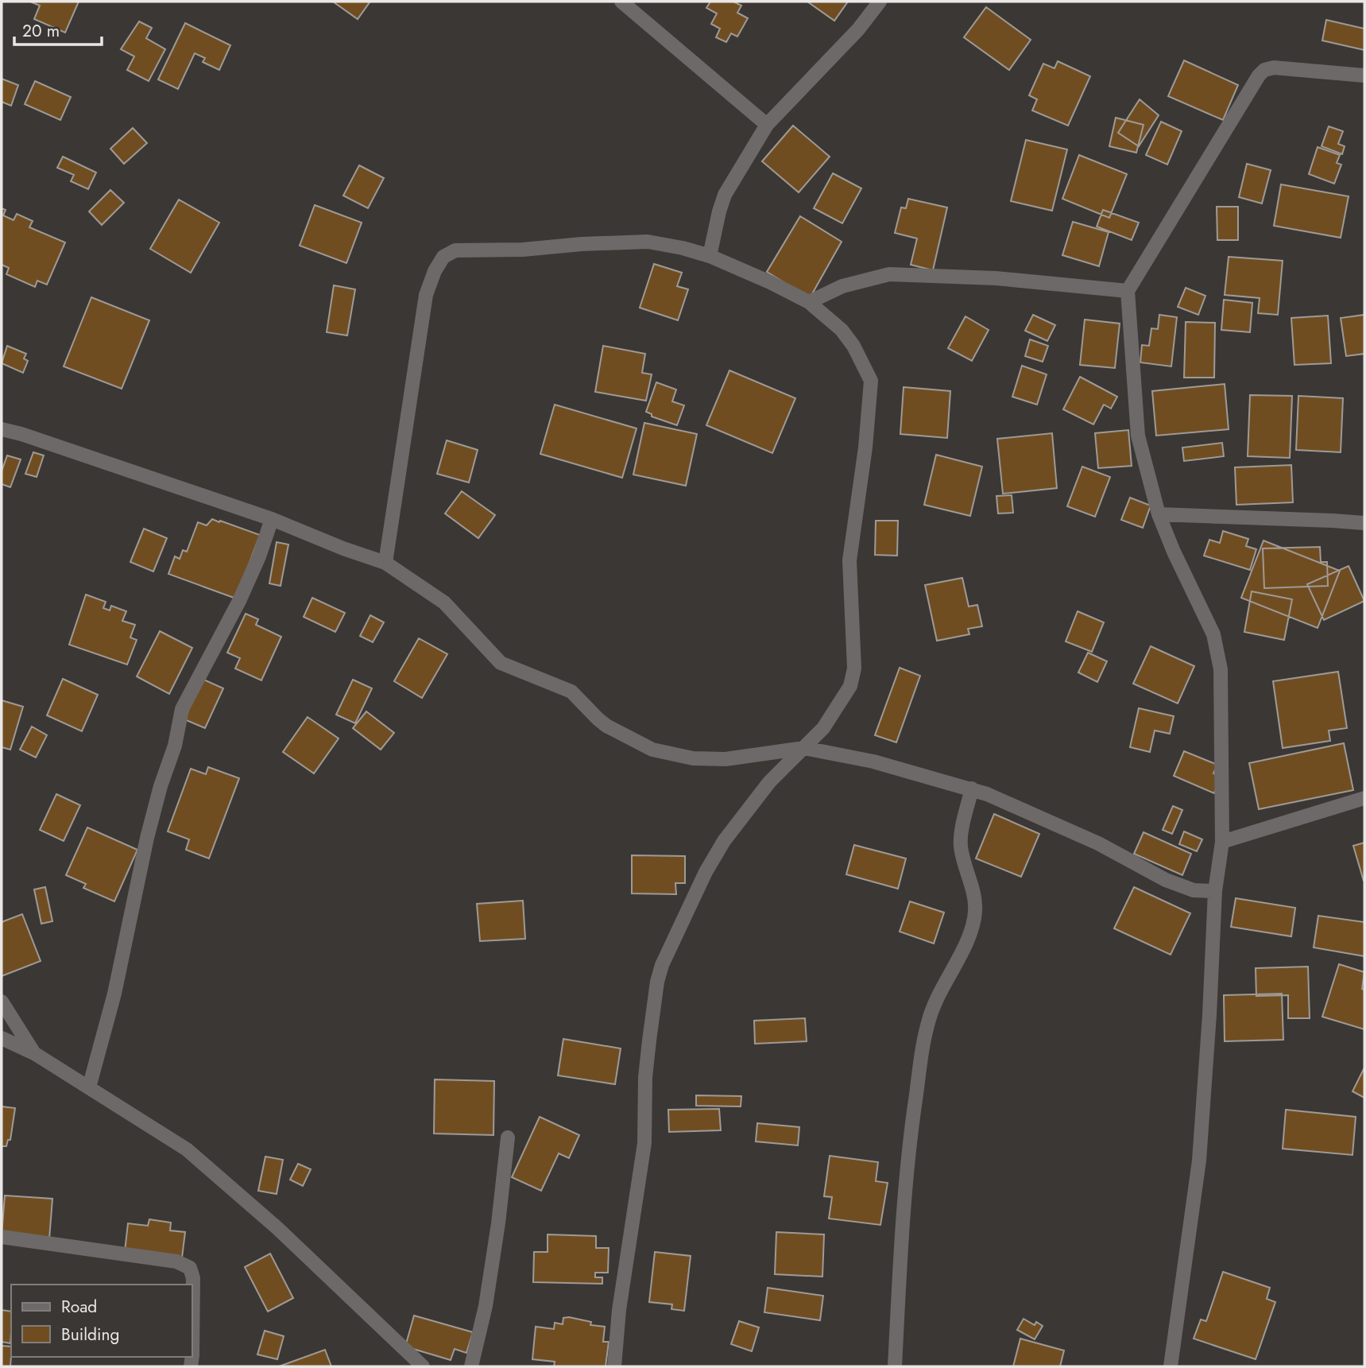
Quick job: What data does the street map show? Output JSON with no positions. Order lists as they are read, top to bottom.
{
  "legend": ["Road", "Building"],
  "scale_bar": "20 m"
}
